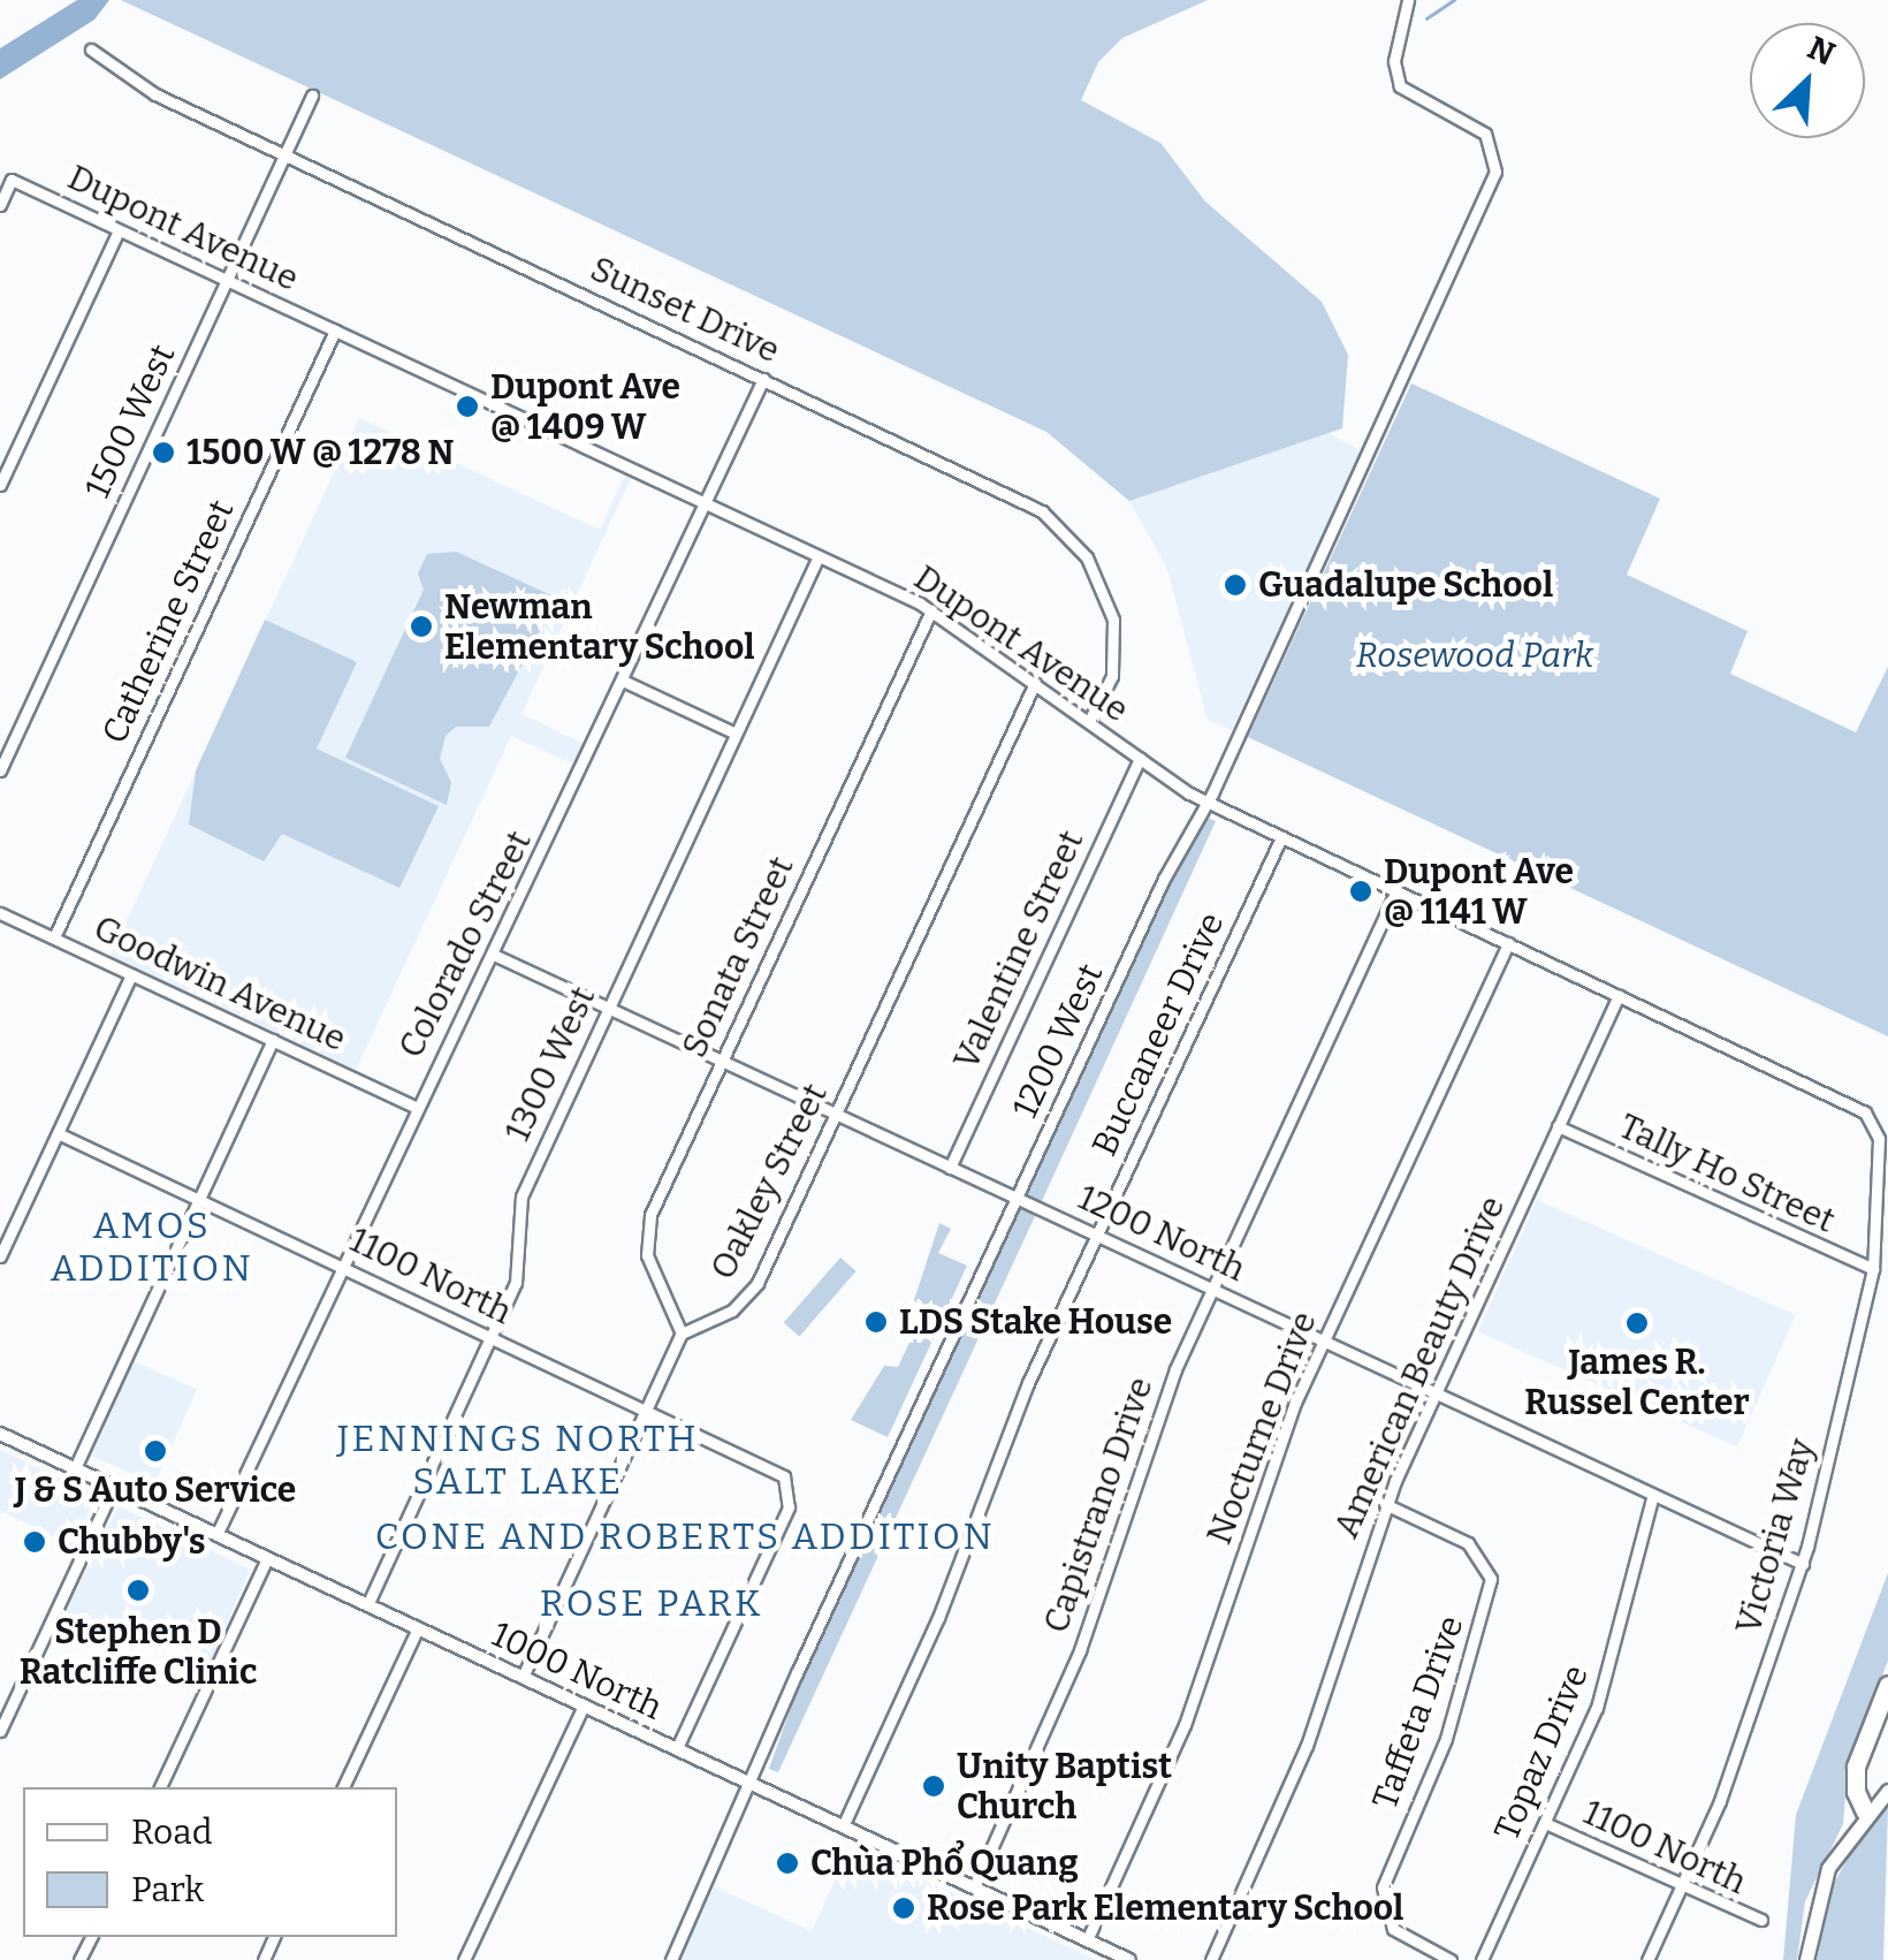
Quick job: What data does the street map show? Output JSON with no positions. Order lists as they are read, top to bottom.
{
  "streets": {
    "street": [
      "Dupont Avenue",
      "Sunset Drive",
      "1500 West",
      "Catherine Street",
      "Colorado Street",
      "Valentine Street",
      "Sonata Street",
      "Goodwin Avenue",
      "Buccaneer Drive",
      "1200 West",
      "1300 West",
      "Tally Ho Street",
      "Oakley Street",
      "1200 North",
      "1100 North",
      "American Beauty Drive",
      "Nocturne Drive",
      "Capistrano Drive",
      "Victoria Way",
      "1000 North",
      "Taffeta Drive",
      "Topaz Drive"
    ]
  },
  "crossings": [
    ["Dupont Avenue", "Sunset Drive"],
    ["Dupont Avenue", "1500 West"],
    ["Dupont Avenue", "Catherine Street"],
    ["Dupont Avenue", "Colorado Street"],
    ["Dupont Avenue", "Valentine Street"],
    ["Dupont Avenue", "Sonata Street"],
    ["Dupont Avenue", "Buccaneer Drive"],
    ["Dupont Avenue", "1200 West"],
    ["Dupont Avenue", "1300 West"],
    ["Dupont Avenue", "Oakley Street"],
    ["Dupont Avenue", "American Beauty Drive"],
    ["Dupont Avenue", "Nocturne Drive"],
    ["Dupont Avenue", "Capistrano Drive"],
    ["Dupont Avenue", "Victoria Way"],
    ["Sunset Drive", "1500 West"],
    ["Sunset Drive", "Colorado Street"],
    ["Catherine Street", "Goodwin Avenue"],
    ["Colorado Street", "Goodwin Avenue"],
    ["Colorado Street", "1200 North"],
    ["Colorado Street", "1100 North"],
    ["Colorado Street", "1000 North"],
    ["Valentine Street", "1200 North"],
    ["Sonata Street", "Oakley Street"],
    ["Sonata Street", "1200 North"],
    ["Buccaneer Drive", "1200 North"],
    ["Buccaneer Drive", "1000 North"],
    ["1200 West", "1200 North"],
    ["1200 West", "1000 North"],
    ["1300 West", "1200 North"],
    ["1300 West", "1100 North"],
    ["1300 West", "1000 North"],
    ["Tally Ho Street", "American Beauty Drive"],
    ["Tally Ho Street", "Victoria Way"],
    ["Oakley Street", "1200 North"],
    ["1200 North", "American Beauty Drive"],
    ["1200 North", "Nocturne Drive"],
    ["1200 North", "Capistrano Drive"],
    ["1200 North", "Victoria Way"],
    ["1200 North", "Topaz Drive"],
    ["1100 North", "Victoria Way"],
    ["1100 North", "1000 North"],
    ["1100 North", "Topaz Drive"],
    ["American Beauty Drive", "Taffeta Drive"],
    ["Nocturne Drive", "1000 North"],
    ["Capistrano Drive", "1000 North"]
  ],
  "districts": [
    "AMOS ADDITION",
    "JENNINGS NORTH SALT LAKE",
    "CONE AND ROBERTS ADDITION",
    "ROSE PARK"
  ],
  "parks": ["Rosewood Park"],
  "places": [
    "Dupont Ave @ 1409 W",
    "1500 W @ 1278 N",
    "Guadalupe School",
    "Newman Elementary School",
    "Dupont Ave @ 1141 W",
    "LDS Stake House",
    "James R. Russel Center",
    "J & S Auto Service",
    "Chubby's",
    "Stephen D Ratcliffe Clinic",
    "Unity Baptist Church",
    "Chùa Phổ Quang",
    "Rose Park Elementary School"
  ],
  "legend": ["Road", "Park"],
  "north": "top right"
}
